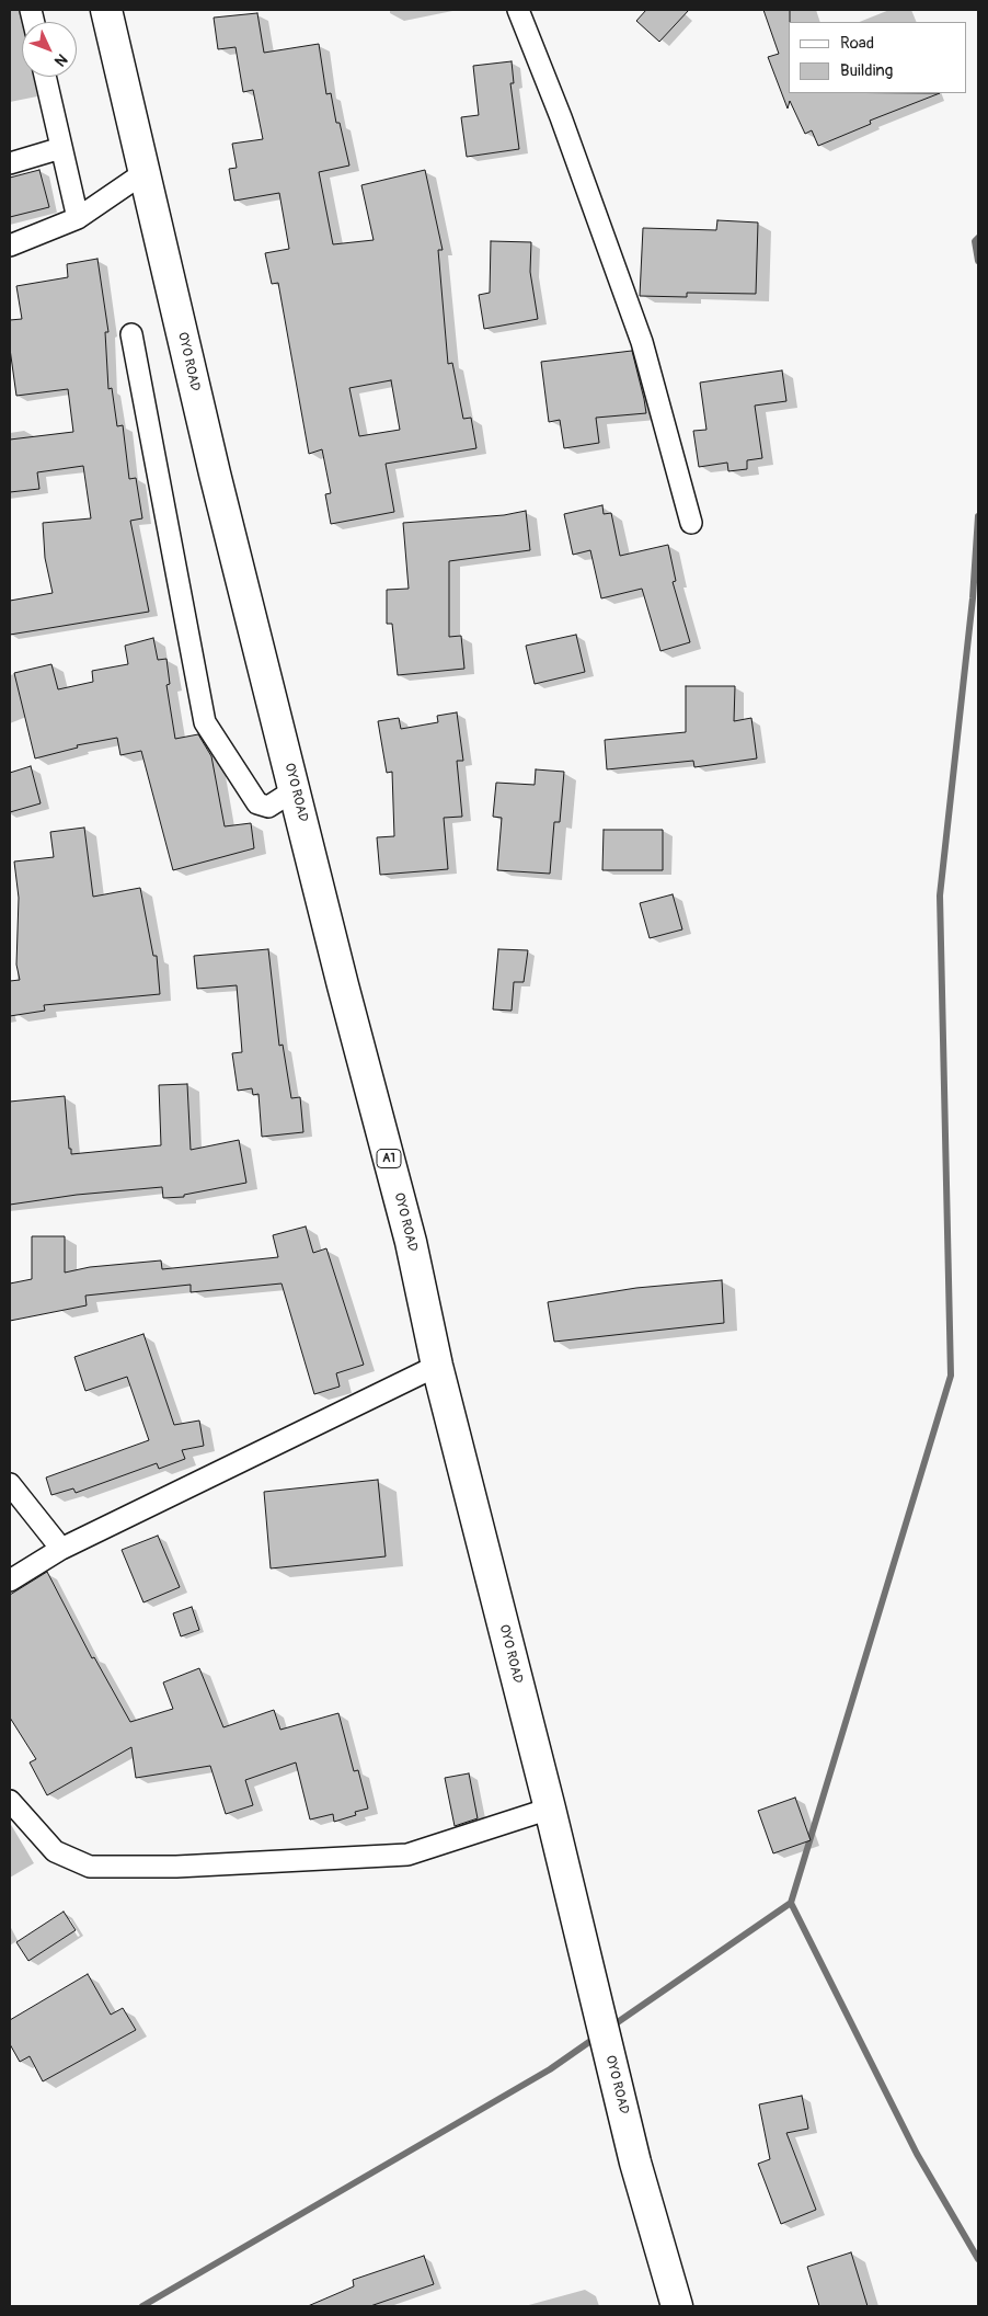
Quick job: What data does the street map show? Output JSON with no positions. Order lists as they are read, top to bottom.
{
  "streets": {
    "highway": ["OYO ROAD", "A1"]
  },
  "legend": ["Road", "Building"],
  "north": "bottom right"
}
